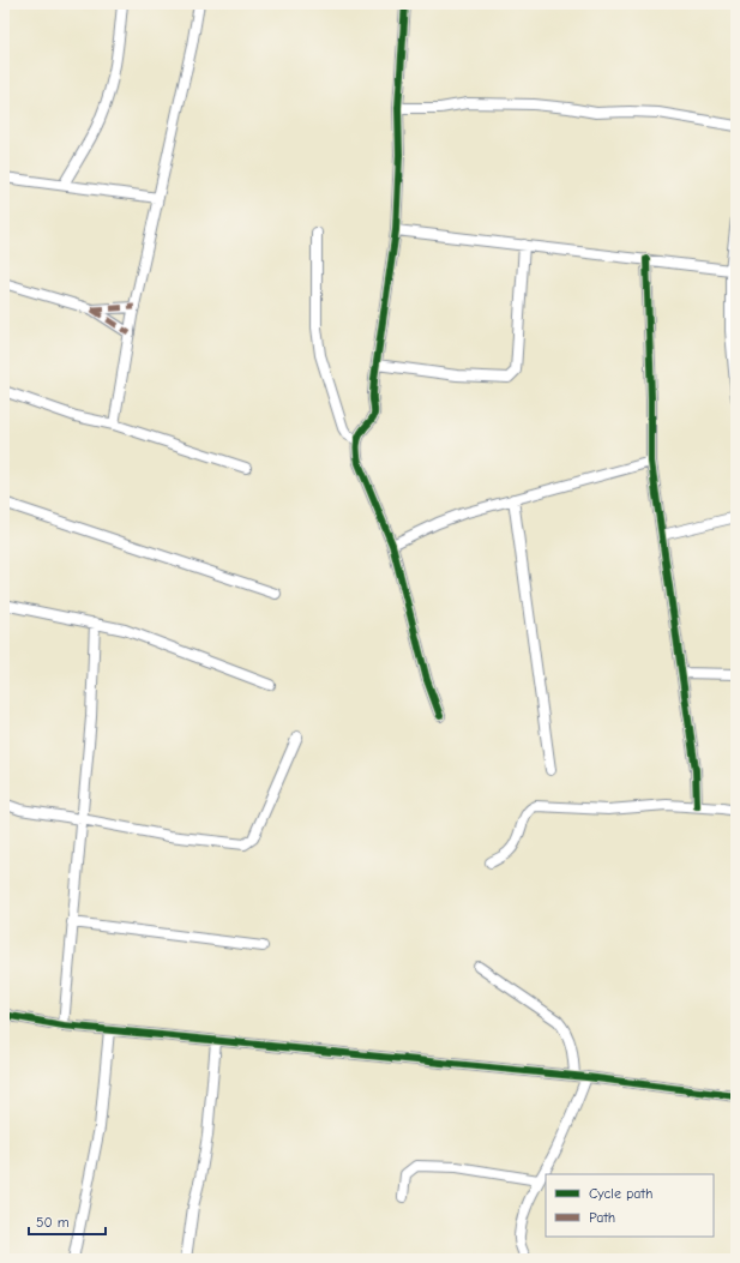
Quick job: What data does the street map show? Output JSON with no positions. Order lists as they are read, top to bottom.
{
  "legend": ["Cycle path", "Path"],
  "scale_bar": "50 m"
}
